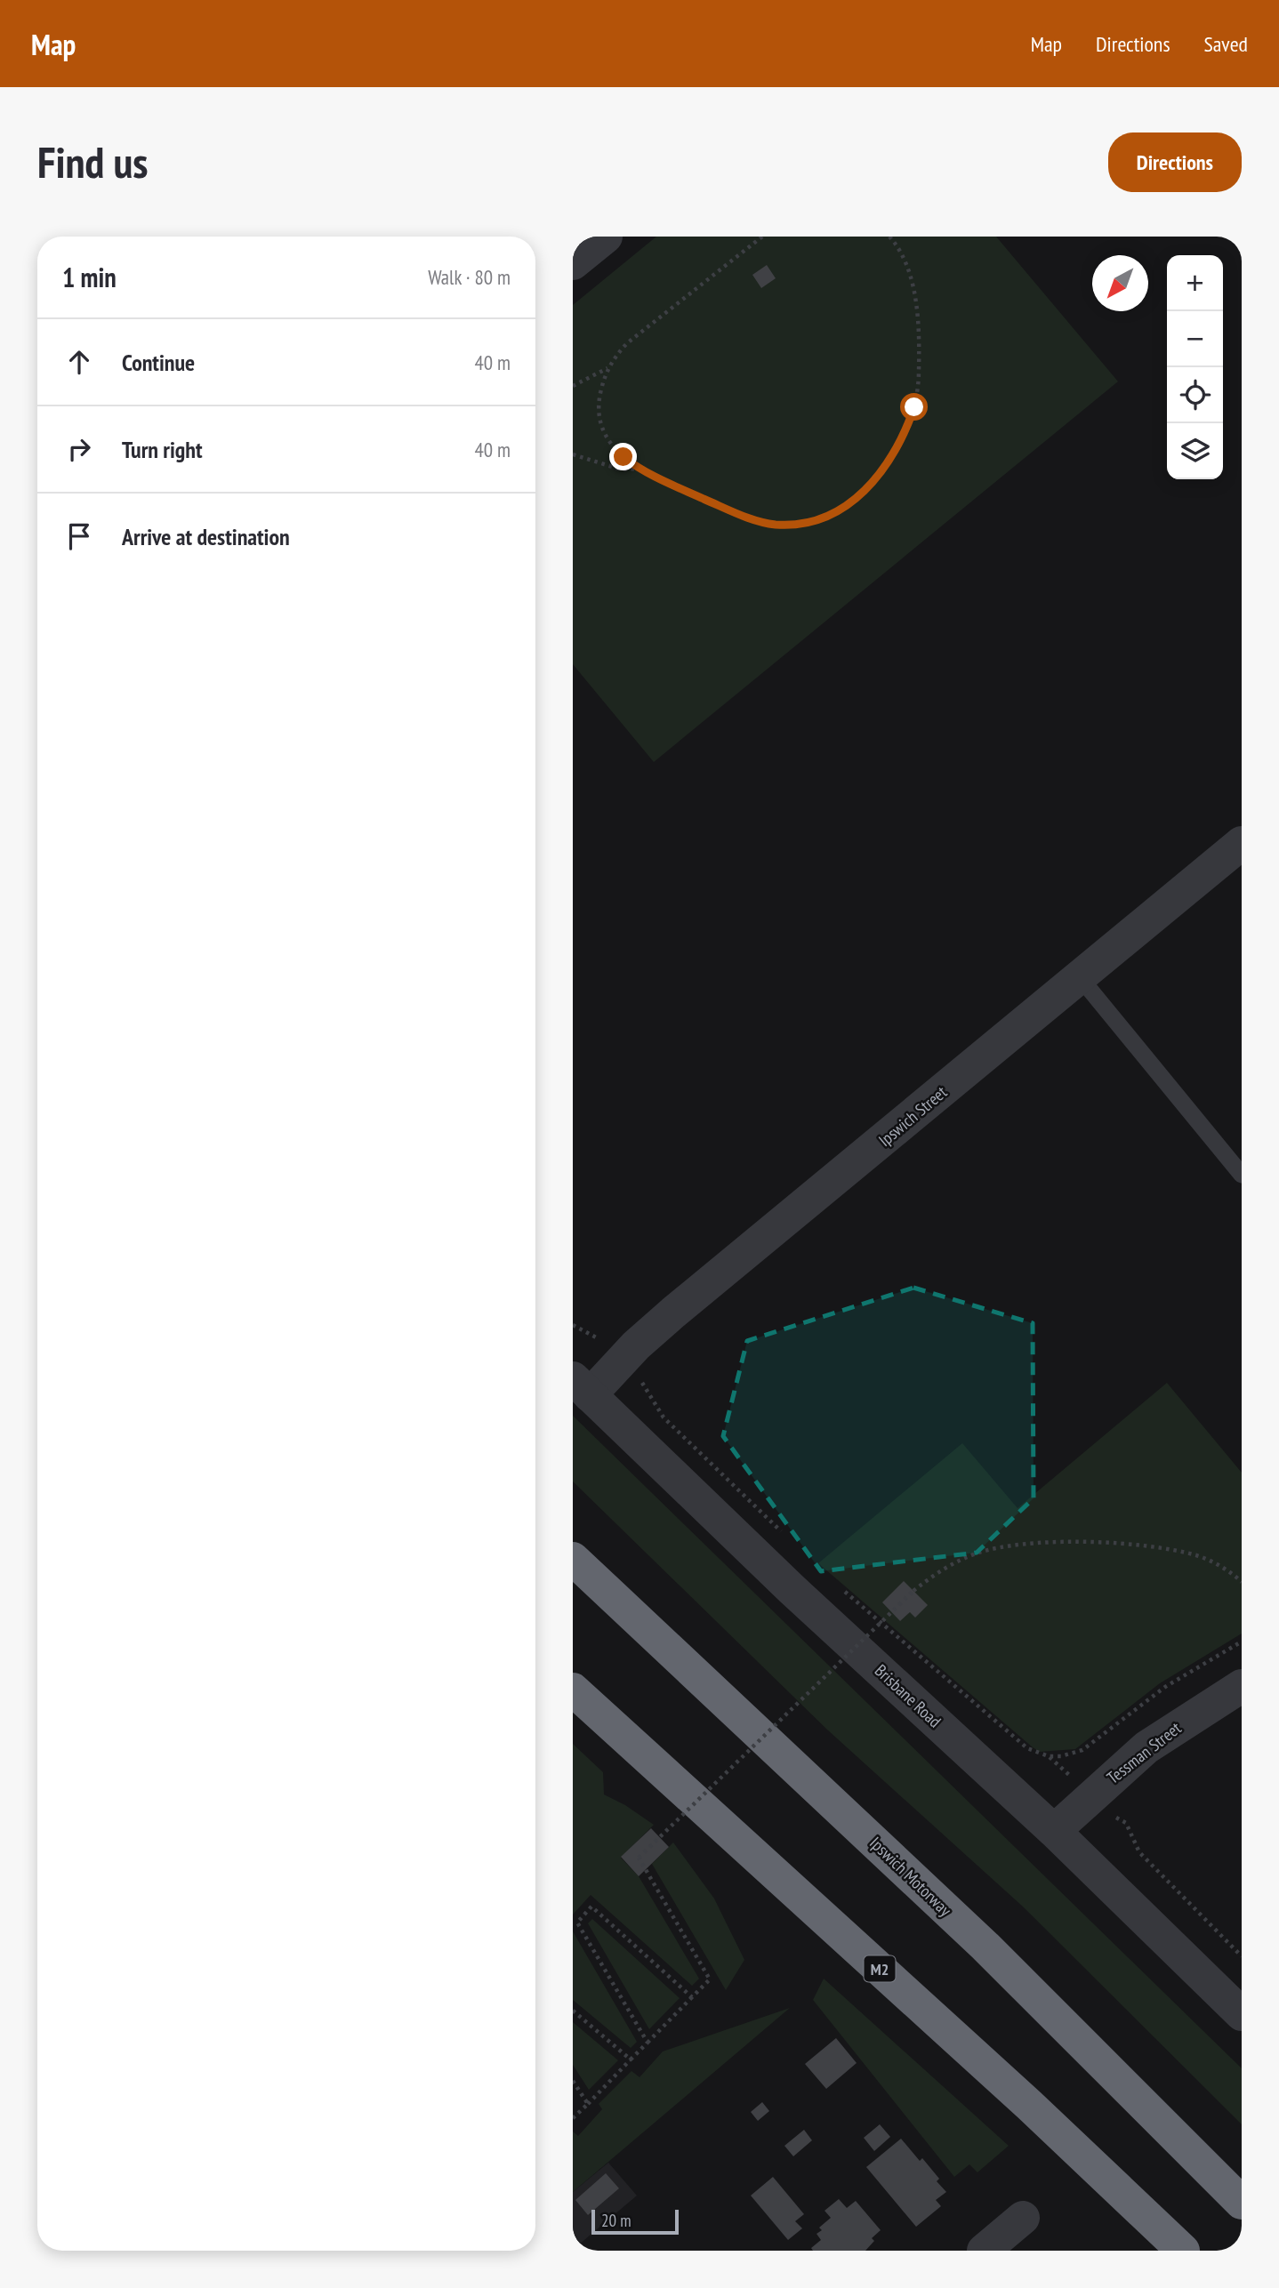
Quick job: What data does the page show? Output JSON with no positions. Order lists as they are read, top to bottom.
{
  "streets": {
    "highway": ["Ipswich Motorway", "M2"],
    "street": ["Ipswich Street", "Brisbane Road", "Tessman Street"]
  },
  "crossings": [
    ["Ipswich Street", "Brisbane Road"],
    ["Brisbane Road", "Tessman Street"]
  ],
  "scale_bar": "20 m",
  "north": "bottom left",
  "page": {
    "header": "Map",
    "nav": ["Map", "Directions", "Saved"],
    "buttons": "Directions",
    "title": "Find us",
    "heading": ["1 min", "Walk · 80 m"],
    "map_buttons": ["+", "−"],
    "list": [
      ["Continue", "40 m"],
      ["Turn right", "40 m"],
      "Arrive at destination"
    ],
    "scale": "20 m"
  }
}
